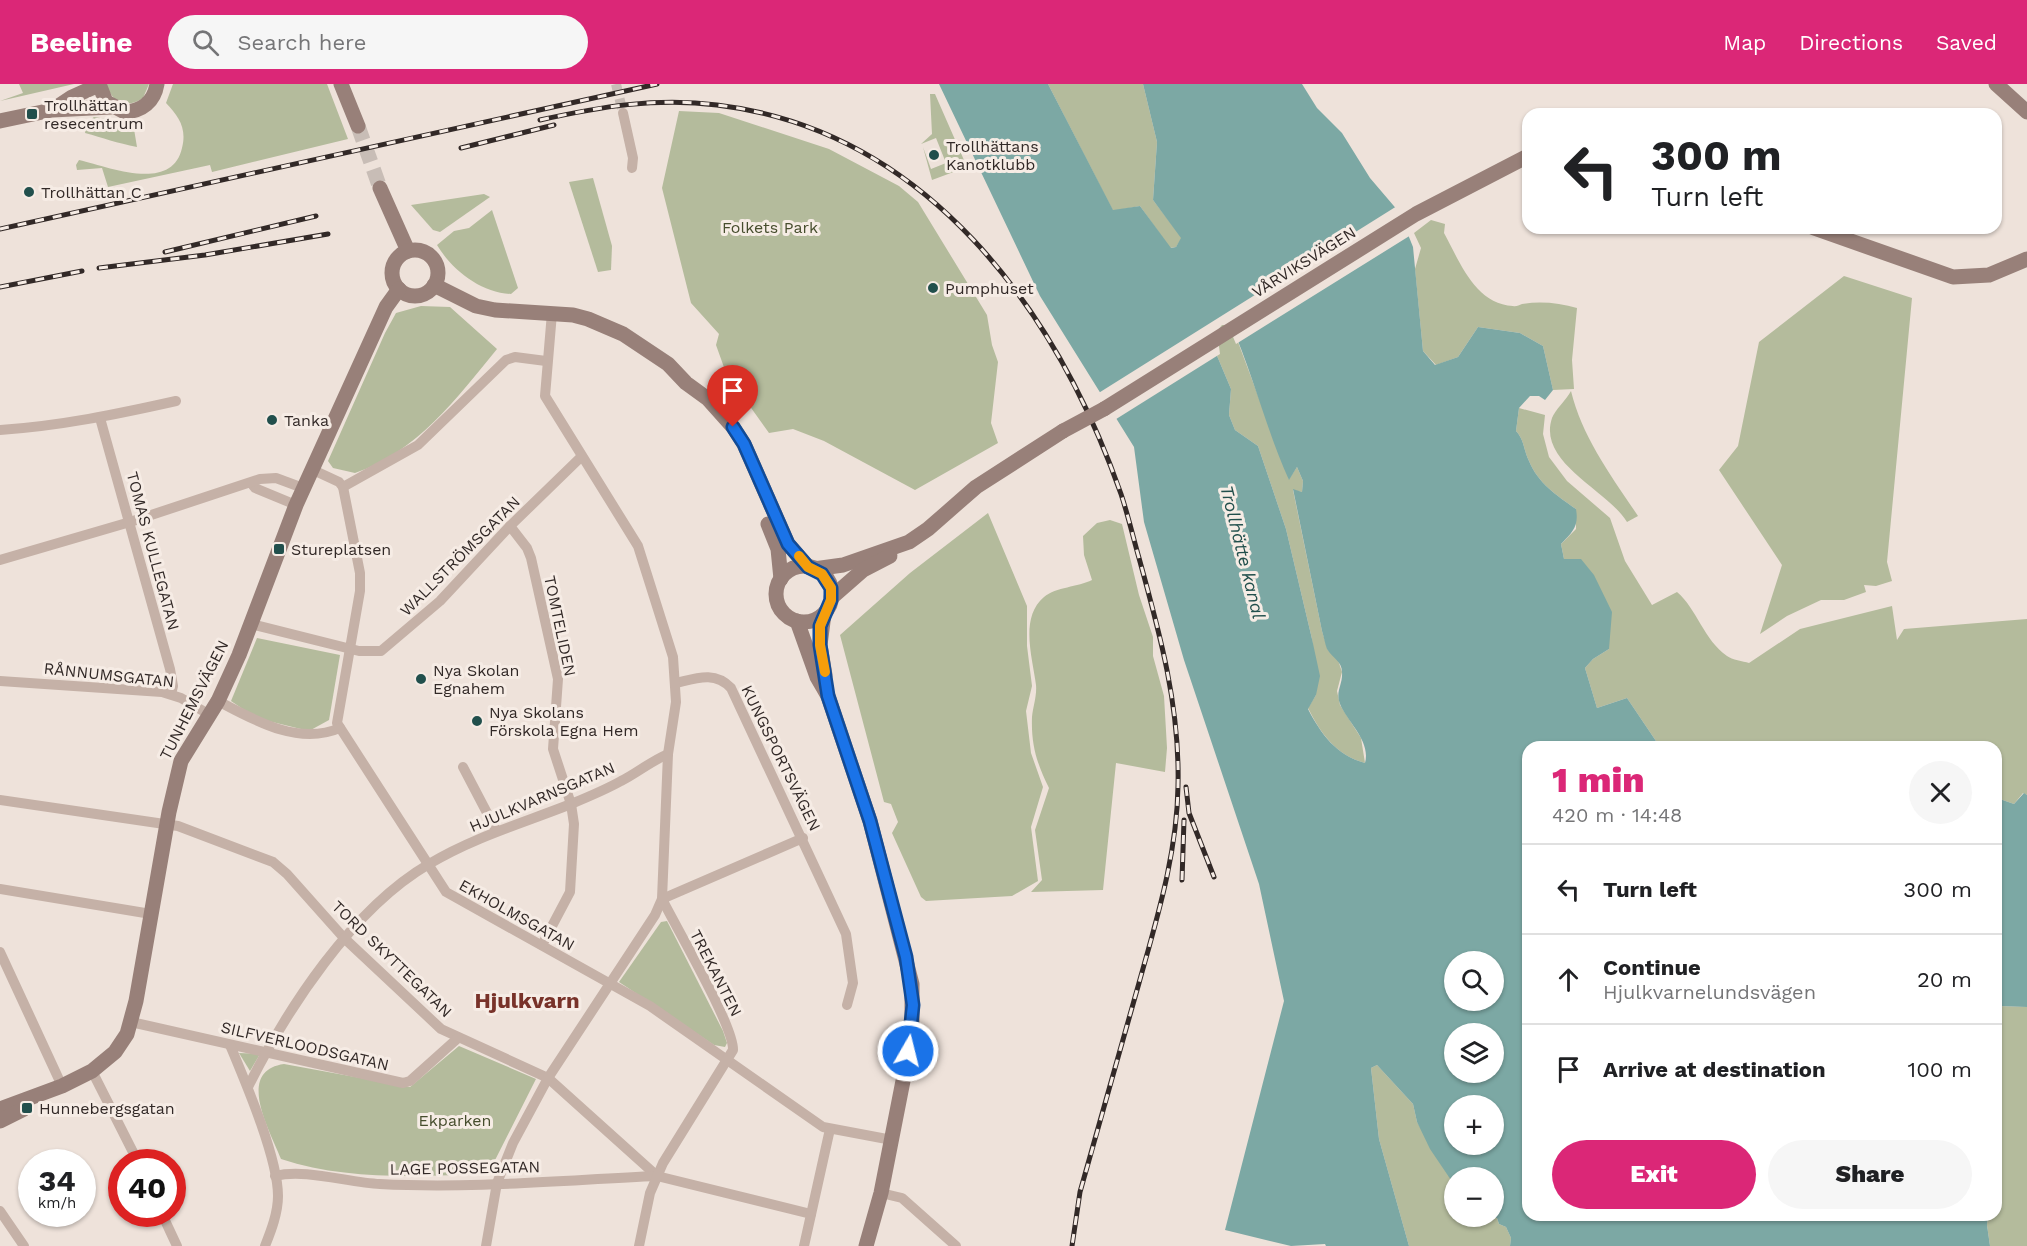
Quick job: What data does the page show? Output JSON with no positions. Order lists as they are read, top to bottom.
{
  "streets": {
    "street": [
      "VÅRVIKSVÄGEN",
      "TOMAS KULLEGATAN",
      "WALLSTRÖMSGATAN",
      "TOMTELIDEN",
      "RÅNNUMSGATAN",
      "TUNHEMSVÄGEN",
      "KUNGSPORTSVÄGEN",
      "HJULKVARNSGATAN",
      "EKHOLMSGATAN",
      "TORD SKYTTEGATAN",
      "TREKANTEN",
      "SILFVERLOODSGATAN",
      "LAGE POSSEGATAN"
    ]
  },
  "crossings": [
    ["TOMAS KULLEGATAN", "RÅNNUMSGATAN"],
    ["WALLSTRÖMSGATAN", "TOMTELIDEN"],
    ["TOMTELIDEN", "HJULKVARNSGATAN"],
    ["TOMTELIDEN", "EKHOLMSGATAN"],
    ["RÅNNUMSGATAN", "TUNHEMSVÄGEN"],
    ["TUNHEMSVÄGEN", "TORD SKYTTEGATAN"],
    ["TUNHEMSVÄGEN", "SILFVERLOODSGATAN"],
    ["HJULKVARNSGATAN", "EKHOLMSGATAN"],
    ["HJULKVARNSGATAN", "TORD SKYTTEGATAN"],
    ["HJULKVARNSGATAN", "SILFVERLOODSGATAN"],
    ["EKHOLMSGATAN", "TREKANTEN"],
    ["TORD SKYTTEGATAN", "SILFVERLOODSGATAN"],
    ["TORD SKYTTEGATAN", "LAGE POSSEGATAN"]
  ],
  "districts": ["Hjulkvarn"],
  "water": ["Trollhätte kanal"],
  "parks": ["Folkets Park", "Ekparken"],
  "places": {
    "transit": ["Trollhättan resecentrum", "Stureplatsen", "Hunnebergsgatan"],
    "other": [
      "Trollhättans Kanotklubb",
      "Trollhättan C",
      "Pumphuset",
      "Tanka",
      "Nya Skolan Egnahem",
      "Nya Skolans Förskola Egna Hem"
    ]
  },
  "page": {
    "header": "Beeline",
    "search": "Search here",
    "nav": ["Map", "Directions", "Saved"],
    "turn": ["300 m", "Turn left"],
    "heading": ["1 min", "420 m · 14:48"],
    "list": [
      {
        "name": "Turn left",
        "value": "300 m"
      },
      {
        "name": "Continue",
        "note": "Hjulkvarnelundsvägen",
        "value": "20 m"
      },
      {
        "name": "Arrive at destination",
        "value": "100 m"
      }
    ],
    "map_buttons": ["+", "−"],
    "buttons": ["Exit", "Share"],
    "speed": "34 km/h",
    "limit": "40"
  }
}
